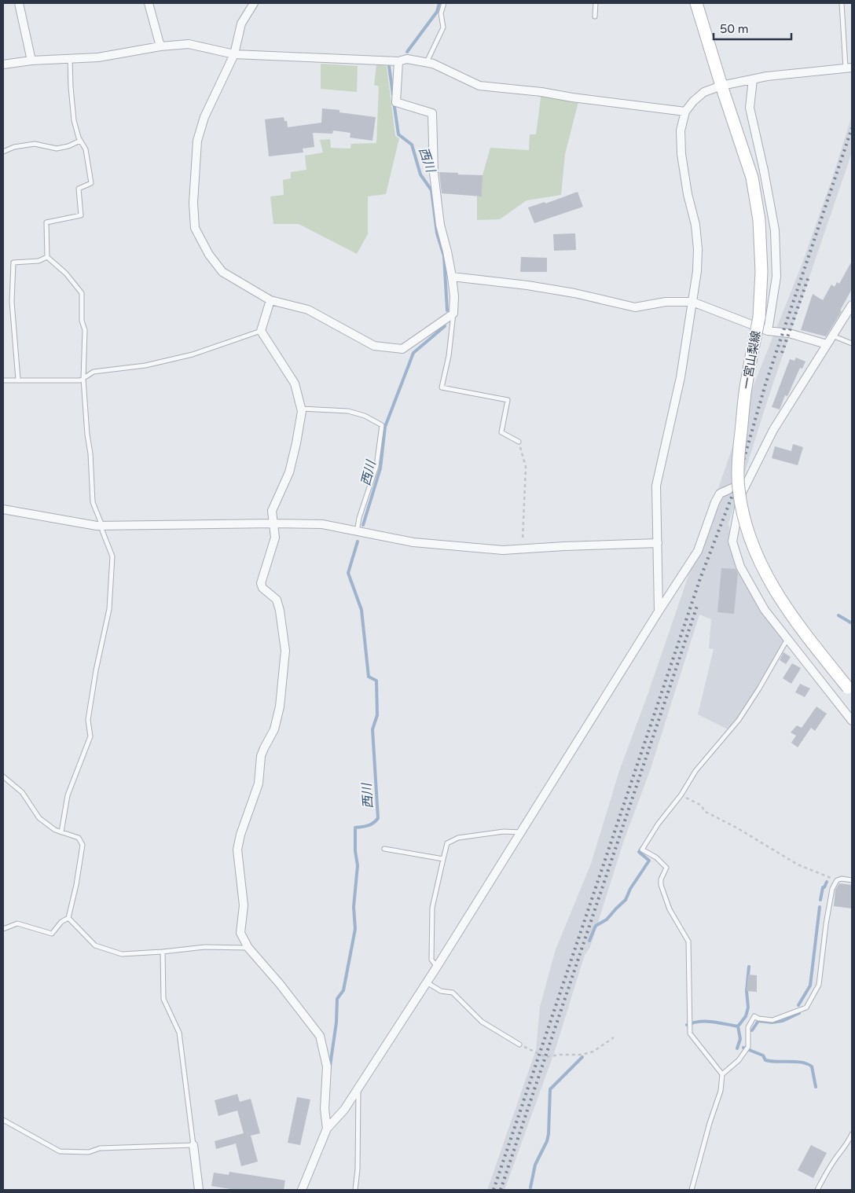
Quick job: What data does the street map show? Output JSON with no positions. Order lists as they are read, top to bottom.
{
  "streets": {
    "main road": ["一宮山梨線"]
  },
  "water": ["西川"],
  "scale_bar": "50 m"
}
